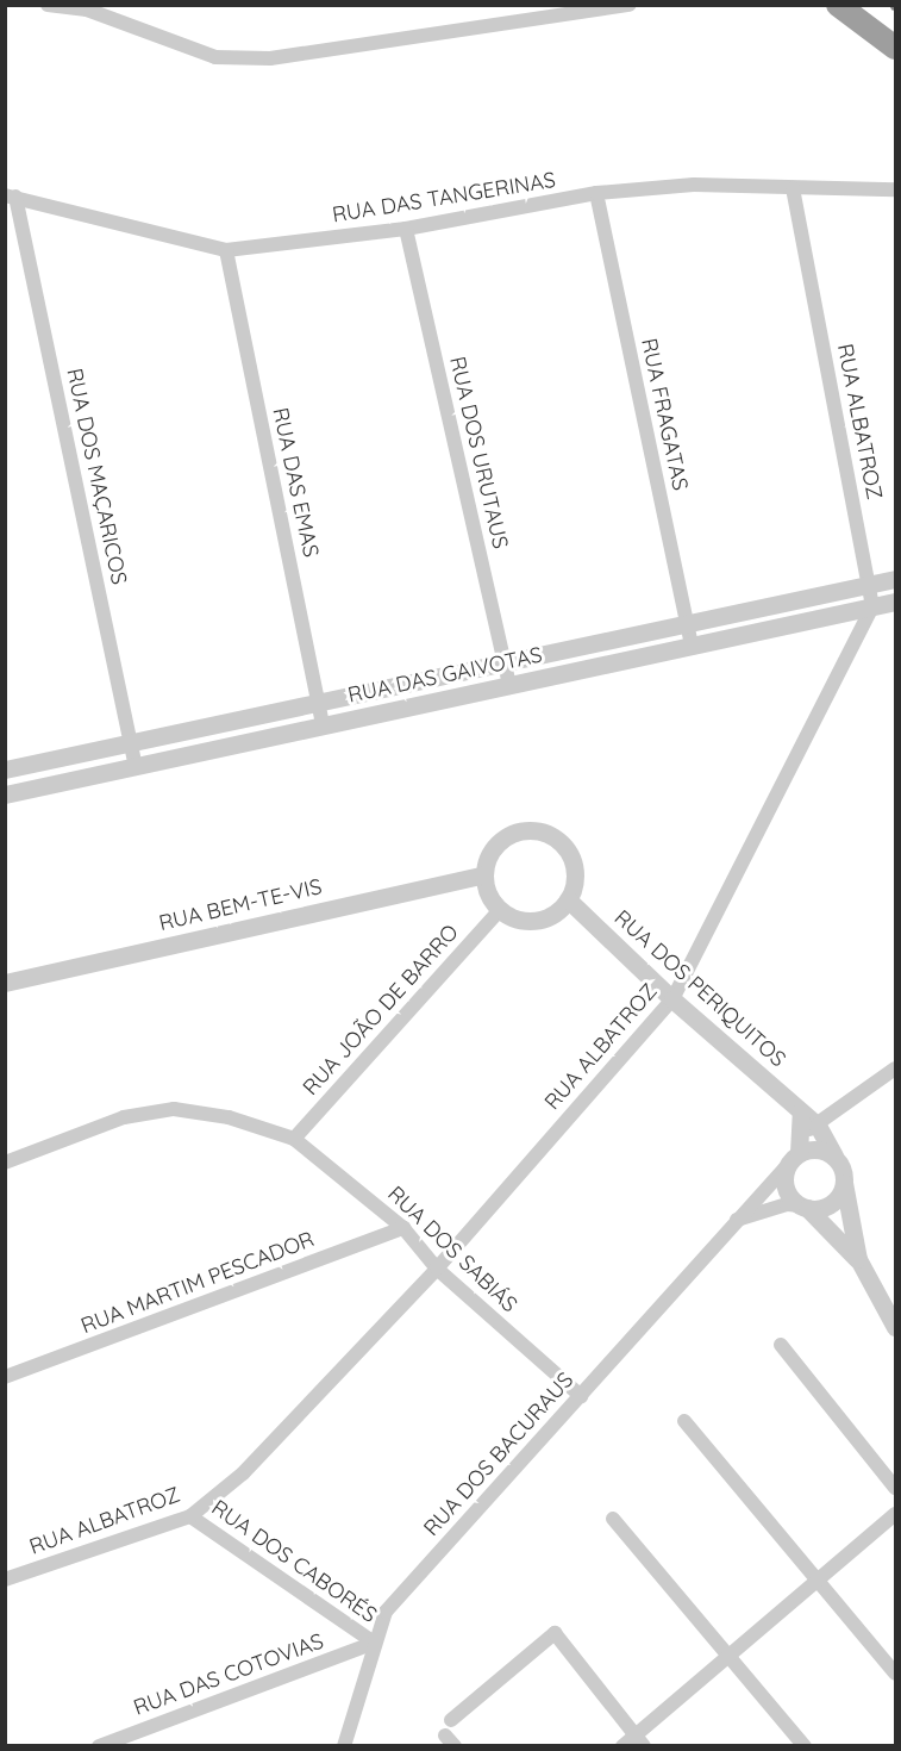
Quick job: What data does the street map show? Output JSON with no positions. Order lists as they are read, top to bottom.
{
  "streets": {
    "street": [
      "RUA DAS TANGERINAS",
      "RUA FRAGATAS",
      "RUA ALBATROZ",
      "RUA DOS URUTAUS",
      "RUA DOS MAÇARICOS",
      "RUA DAS EMAS",
      "RUA DAS GAIVOTAS",
      "RUA BEM-TE-VIS",
      "RUA DOS PERIQUITOS",
      "RUA JOÃO DE BARRO",
      "RUA DOS SABIÁS",
      "RUA MARTIM PESCADOR",
      "RUA DOS BACURAUS",
      "RUA DOS CABORÉS",
      "RUA DAS COTOVIAS"
    ]
  },
  "crossings": [
    ["RUA DAS TANGERINAS", "RUA FRAGATAS"],
    ["RUA DAS TANGERINAS", "RUA ALBATROZ"],
    ["RUA DAS TANGERINAS", "RUA DOS URUTAUS"],
    ["RUA DAS TANGERINAS", "RUA DOS MAÇARICOS"],
    ["RUA DAS TANGERINAS", "RUA DAS EMAS"],
    ["RUA FRAGATAS", "RUA DAS GAIVOTAS"],
    ["RUA ALBATROZ", "RUA DAS GAIVOTAS"],
    ["RUA ALBATROZ", "RUA DOS PERIQUITOS"],
    ["RUA ALBATROZ", "RUA DOS SABIÁS"],
    ["RUA ALBATROZ", "RUA DOS CABORÉS"],
    ["RUA DOS URUTAUS", "RUA DAS GAIVOTAS"],
    ["RUA DOS MAÇARICOS", "RUA DAS GAIVOTAS"],
    ["RUA DAS EMAS", "RUA DAS GAIVOTAS"],
    ["RUA BEM-TE-VIS", "RUA DOS PERIQUITOS"],
    ["RUA BEM-TE-VIS", "RUA JOÃO DE BARRO"],
    ["RUA DOS PERIQUITOS", "RUA JOÃO DE BARRO"],
    ["RUA DOS PERIQUITOS", "RUA DOS BACURAUS"],
    ["RUA JOÃO DE BARRO", "RUA DOS SABIÁS"],
    ["RUA DOS SABIÁS", "RUA MARTIM PESCADOR"],
    ["RUA DOS SABIÁS", "RUA DOS BACURAUS"],
    ["RUA DOS BACURAUS", "RUA DOS CABORÉS"],
    ["RUA DOS BACURAUS", "RUA DAS COTOVIAS"],
    ["RUA DOS CABORÉS", "RUA DAS COTOVIAS"]
  ]
}
